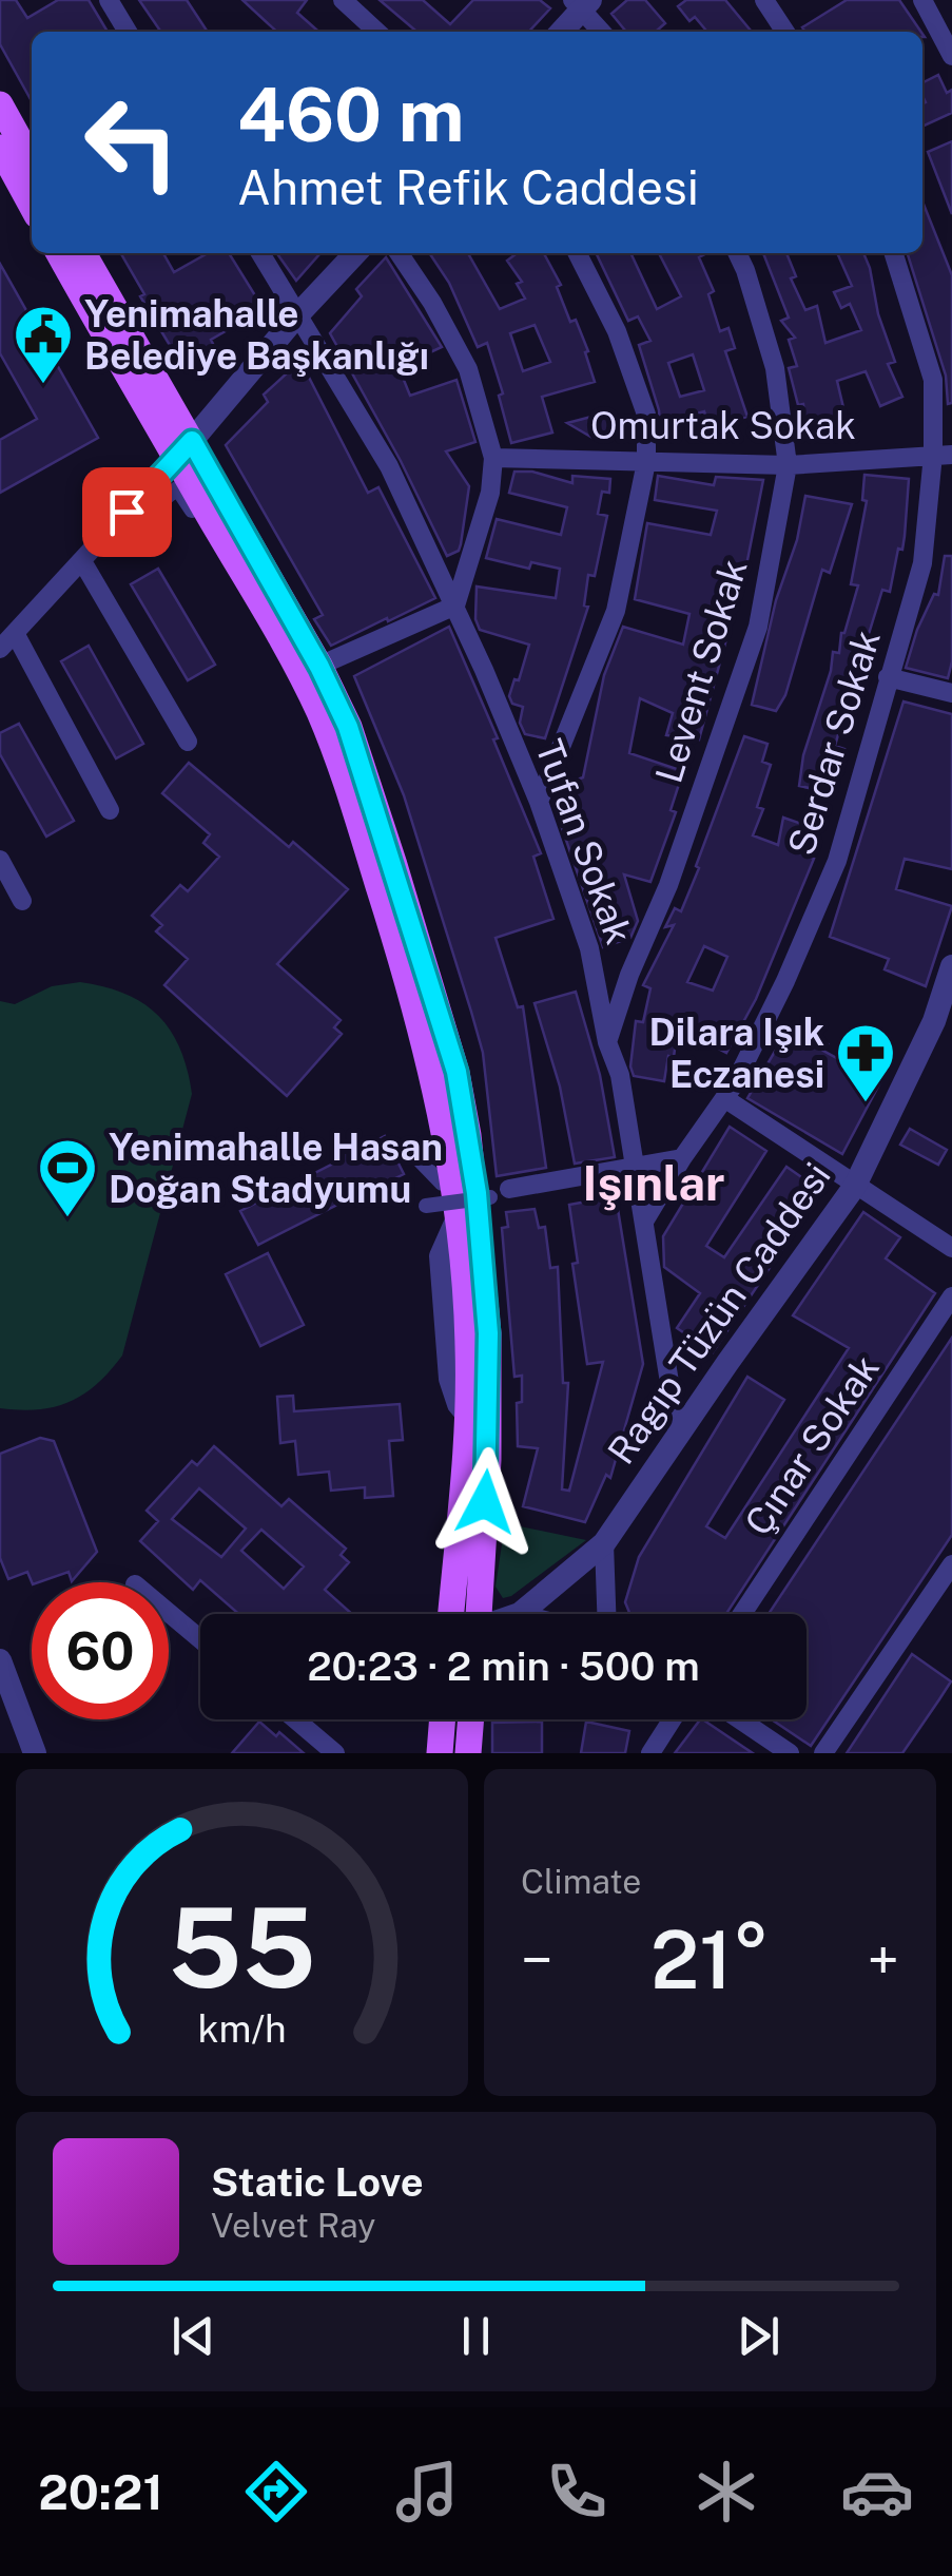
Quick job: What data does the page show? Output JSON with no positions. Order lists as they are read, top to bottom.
{
  "streets": {
    "street": [
      "Omurtak Sokak",
      "Levent Sokak",
      "Serdar Sokak",
      "Tufan Sokak",
      "Ragıp Tüzün Caddesi",
      "Çınar Sokak"
    ]
  },
  "crossings": [
    ["Omurtak Sokak", "Levent Sokak"],
    ["Omurtak Sokak", "Serdar Sokak"],
    ["Levent Sokak", "Tufan Sokak"],
    ["Serdar Sokak", "Tufan Sokak"],
    ["Tufan Sokak", "Ragıp Tüzün Caddesi"]
  ],
  "districts": ["Işınlar"],
  "places": {
    "public building": ["Yenimahalle Belediye Başkanlığı"],
    "pharmacy": ["Dilara Işık Eczanesi"],
    "sports": ["Yenimahalle Hasan Doğan Stadyumu"]
  },
  "page": {
    "turn": ["460 m", "Ahmet Refik Caddesi"],
    "limit": "60",
    "trip": "20:23 · 2 min · 500 m",
    "tile": "Climate",
    "heat": ["−", "21°", "+"],
    "song": ["Static Love", "Velvet Ray"],
    "tabs": "20:21",
    "gauge": ["55", "km/h"]
  }
}
